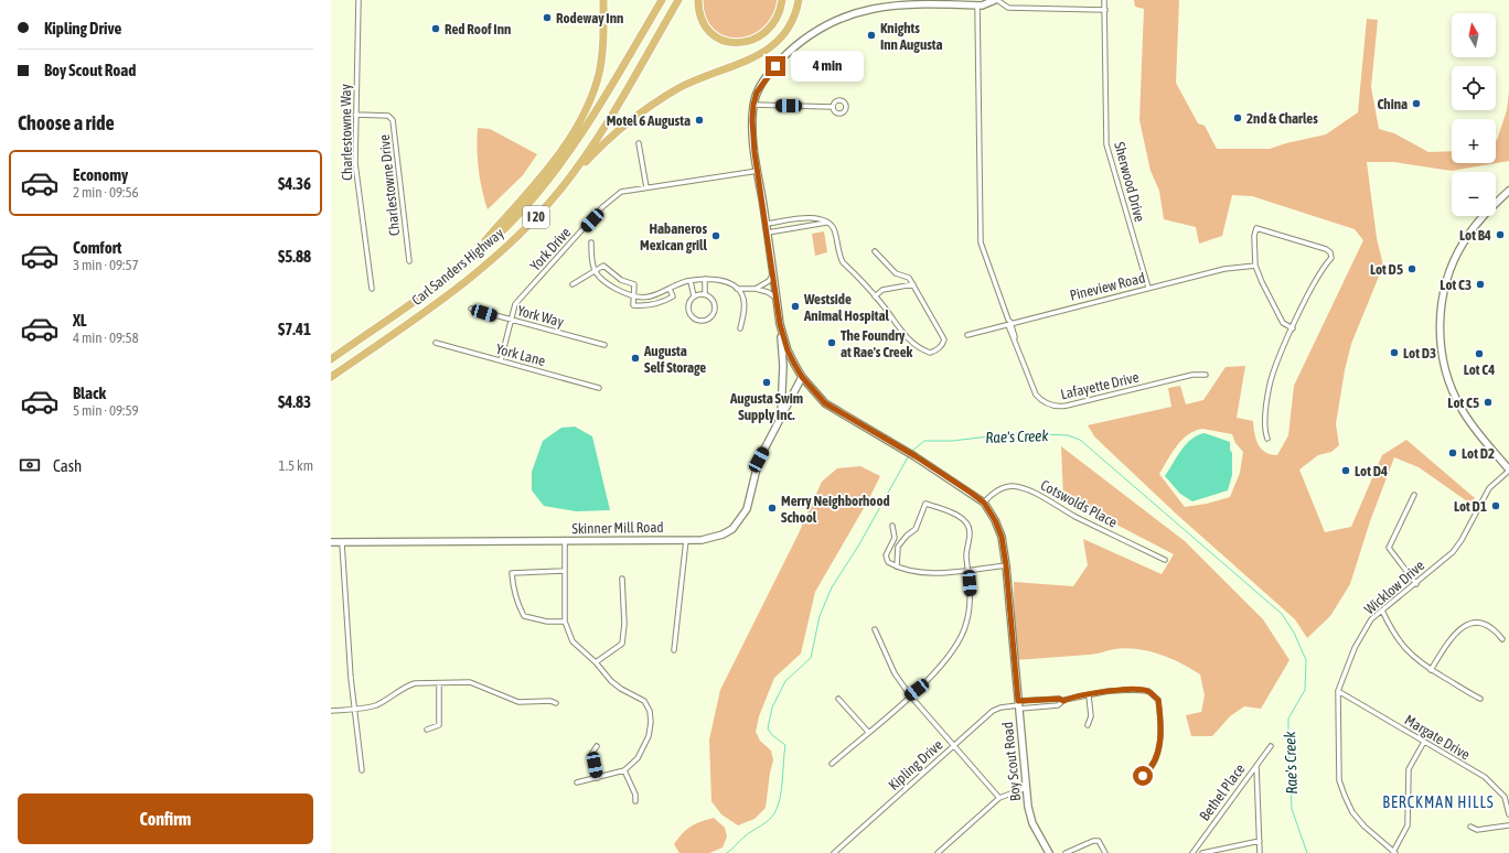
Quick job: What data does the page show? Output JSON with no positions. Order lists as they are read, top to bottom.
{
  "streets": {
    "highway": ["I 20", "Carl Sanders Highway"],
    "street": [
      "Charlestowne Way",
      "Sherwood Drive",
      "Charlestowne Drive",
      "York Drive",
      "Pineview Road",
      "York Way",
      "York Lane",
      "Lafayette Drive",
      "Cotswolds Place",
      "Skinner Mill Road",
      "Wicklow Drive",
      "Margate Drive",
      "Boy Scout Road",
      "Kipling Drive",
      "Bethel Place"
    ]
  },
  "crossings": [
    ["Charlestowne Way", "Charlestowne Drive"],
    ["Sherwood Drive", "Pineview Road"],
    ["York Drive", "York Way"],
    ["York Drive", "York Lane"],
    ["York Drive", "Boy Scout Road"],
    ["Pineview Road", "Lafayette Drive"],
    ["Cotswolds Place", "Boy Scout Road"],
    ["Skinner Mill Road", "Boy Scout Road"],
    ["Wicklow Drive", "Margate Drive"],
    ["Boy Scout Road", "Kipling Drive"]
  ],
  "districts": ["BERCKMAN HILLS"],
  "water": ["Rae's Creek"],
  "places": [
    "Rodeway Inn",
    "Red Roof Inn",
    "Knights Inn Augusta",
    "China",
    "2nd & Charles",
    "Motel 6 Augusta",
    "Lot B4",
    "Habaneros Mexican grill",
    "Lot D5",
    "Lot C3",
    "Westside Animal Hospital",
    "The Foundry at Rae's Creek",
    "Lot D3",
    "Lot C4",
    "Augusta Self Storage",
    "Augusta Swim Supply Inc.",
    "Lot C5",
    "Lot D2",
    "Lot D4",
    "Lot D1",
    "Merry Neighborhood School"
  ],
  "north": "top",
  "page": {
    "banner": ["Kipling Drive", "Boy Scout Road"],
    "map_buttons": ["+", "−"],
    "bubble": "4 min",
    "heading": "Choose a ride",
    "list": [
      {
        "name": "Economy",
        "note": "2 min · 09:56",
        "value": "$4.36"
      },
      {
        "name": "Comfort",
        "note": "3 min · 09:57",
        "value": "$5.88"
      },
      {
        "name": "XL",
        "note": "4 min · 09:58",
        "value": "$7.41"
      },
      {
        "name": "Black",
        "note": "5 min · 09:59",
        "value": "$4.83"
      }
    ],
    "pay": ["Cash", "1.5 km"],
    "buttons": "Confirm"
  }
}
